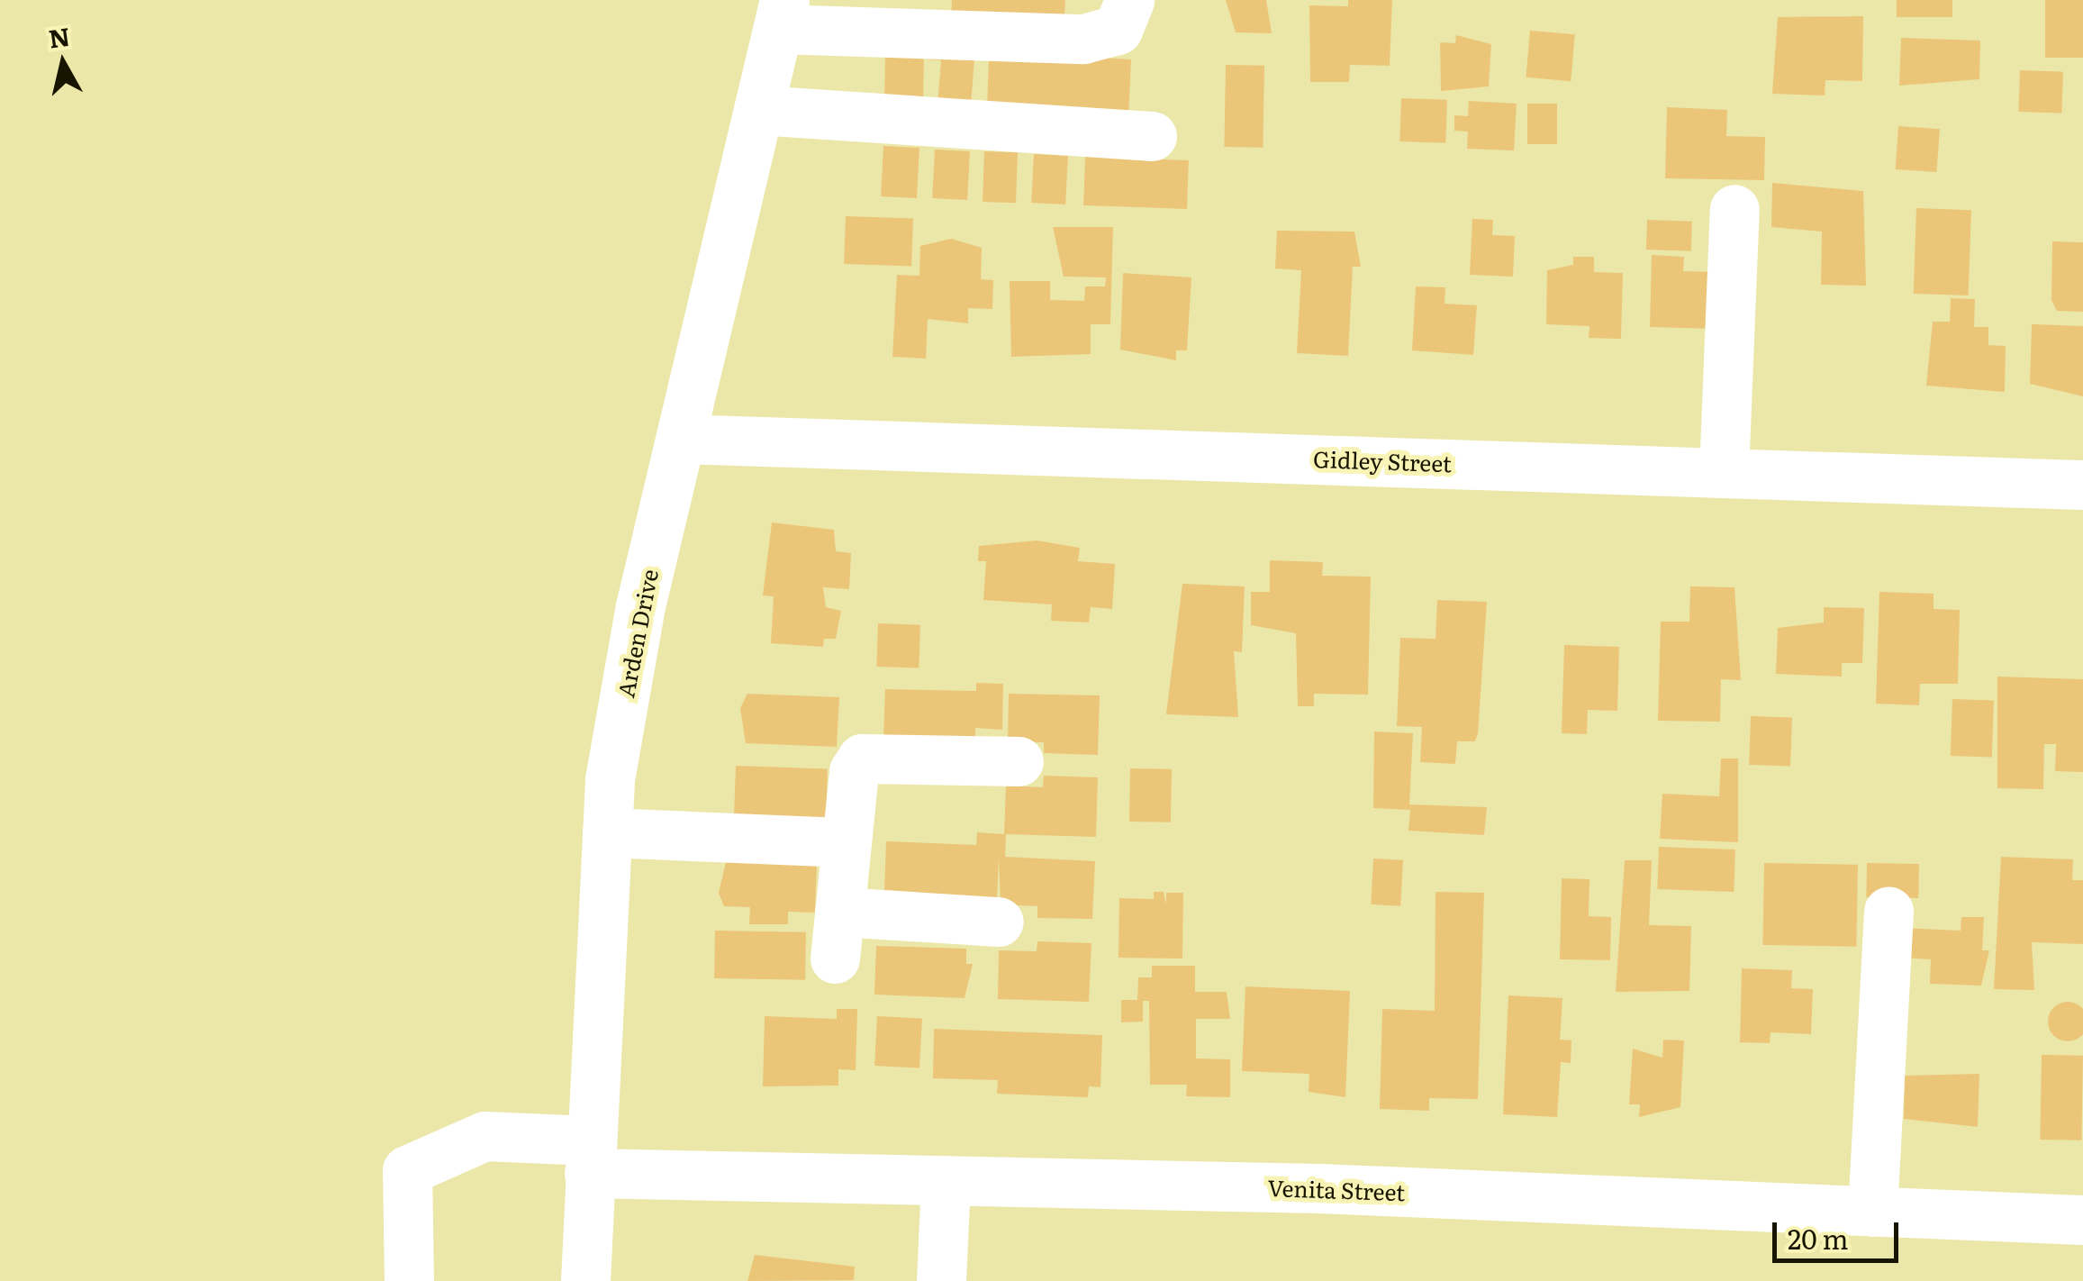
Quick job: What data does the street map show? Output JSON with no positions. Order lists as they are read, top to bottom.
{
  "streets": {
    "street": ["Gidley Street", "Arden Drive", "Venita Street"]
  },
  "crossings": [
    ["Gidley Street", "Arden Drive"],
    ["Arden Drive", "Venita Street"]
  ],
  "scale_bar": "20 m",
  "north": "top"
}
